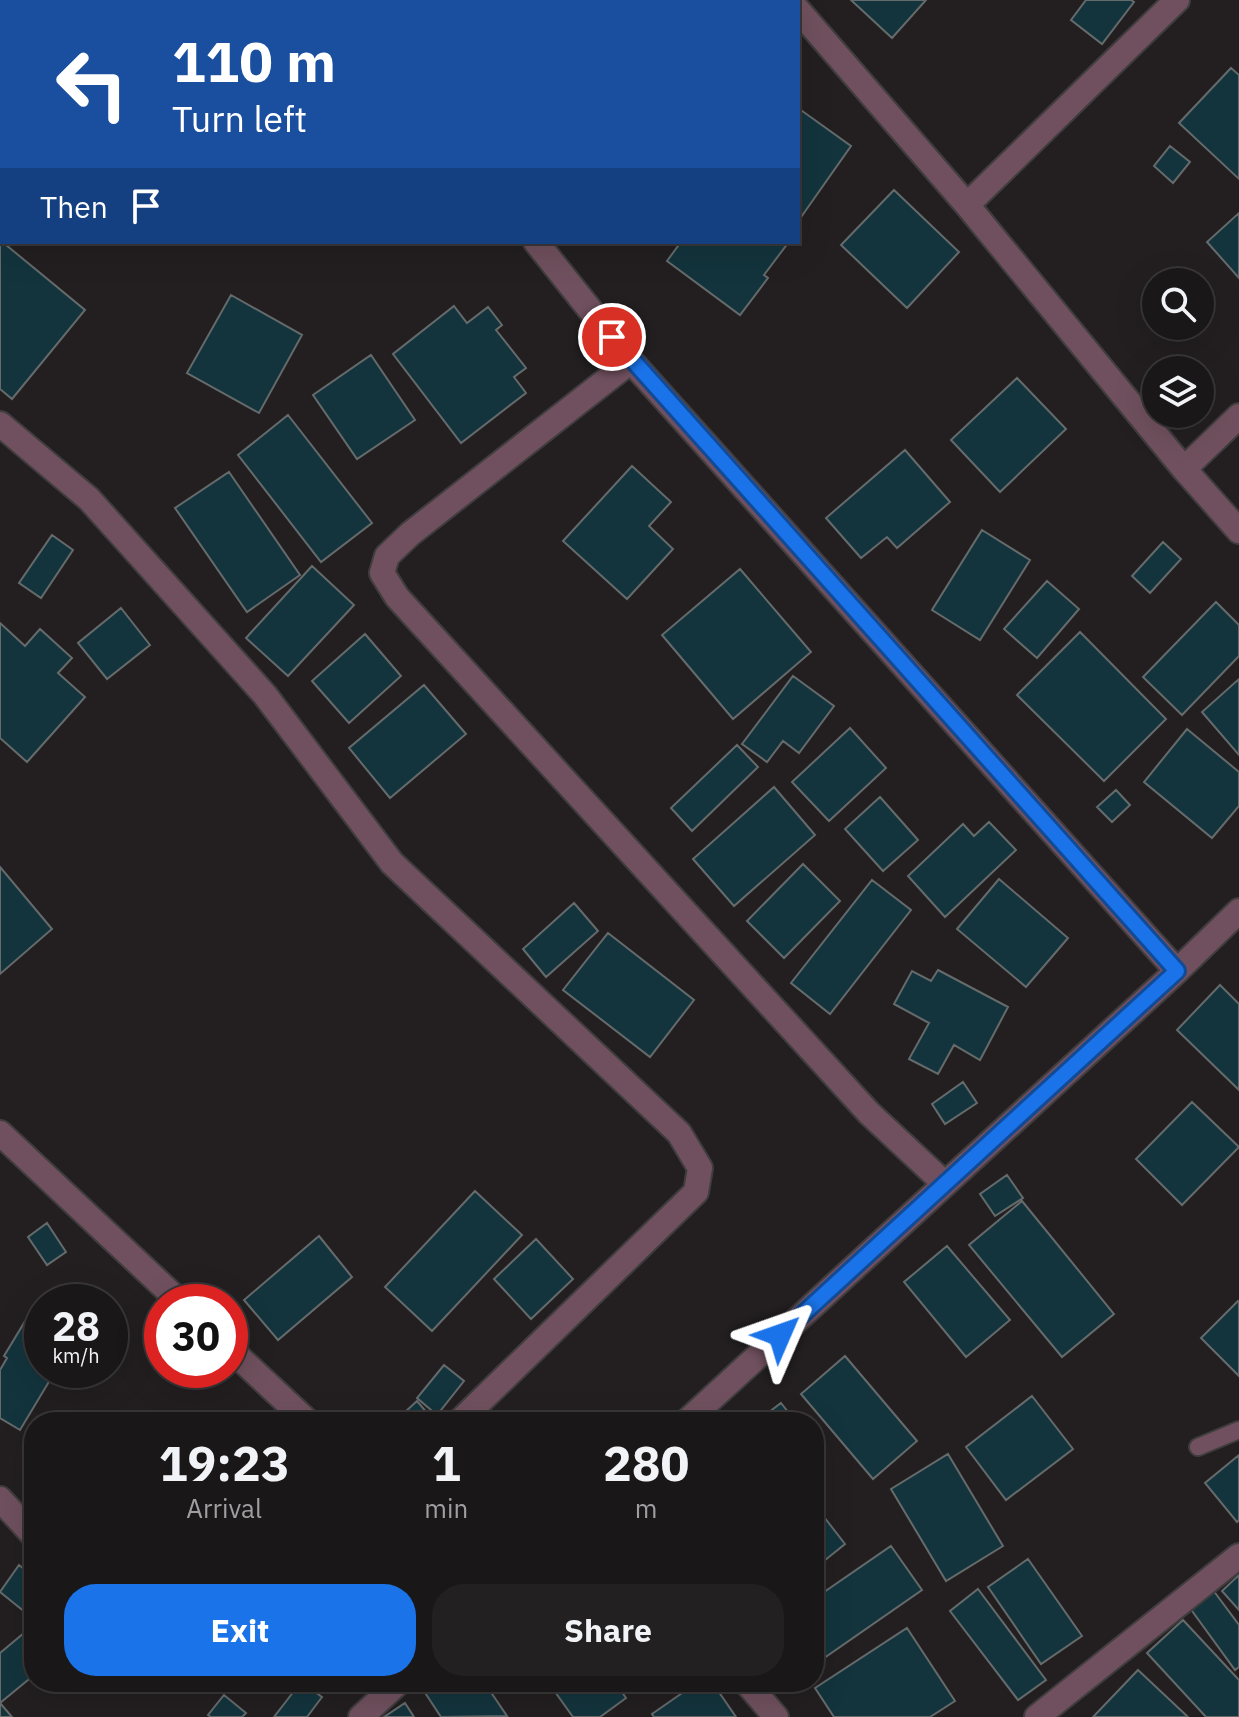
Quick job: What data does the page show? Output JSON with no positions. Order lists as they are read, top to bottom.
{
  "page": {
    "turn": ["110 m", "Turn left"],
    "then": "Then",
    "speed": "28 km/h",
    "limit": "30",
    "eta": [
      "19:23",
      "Arrival",
      "1",
      "min",
      "280",
      "m"
    ],
    "buttons": ["Exit", "Share"]
  }
}
